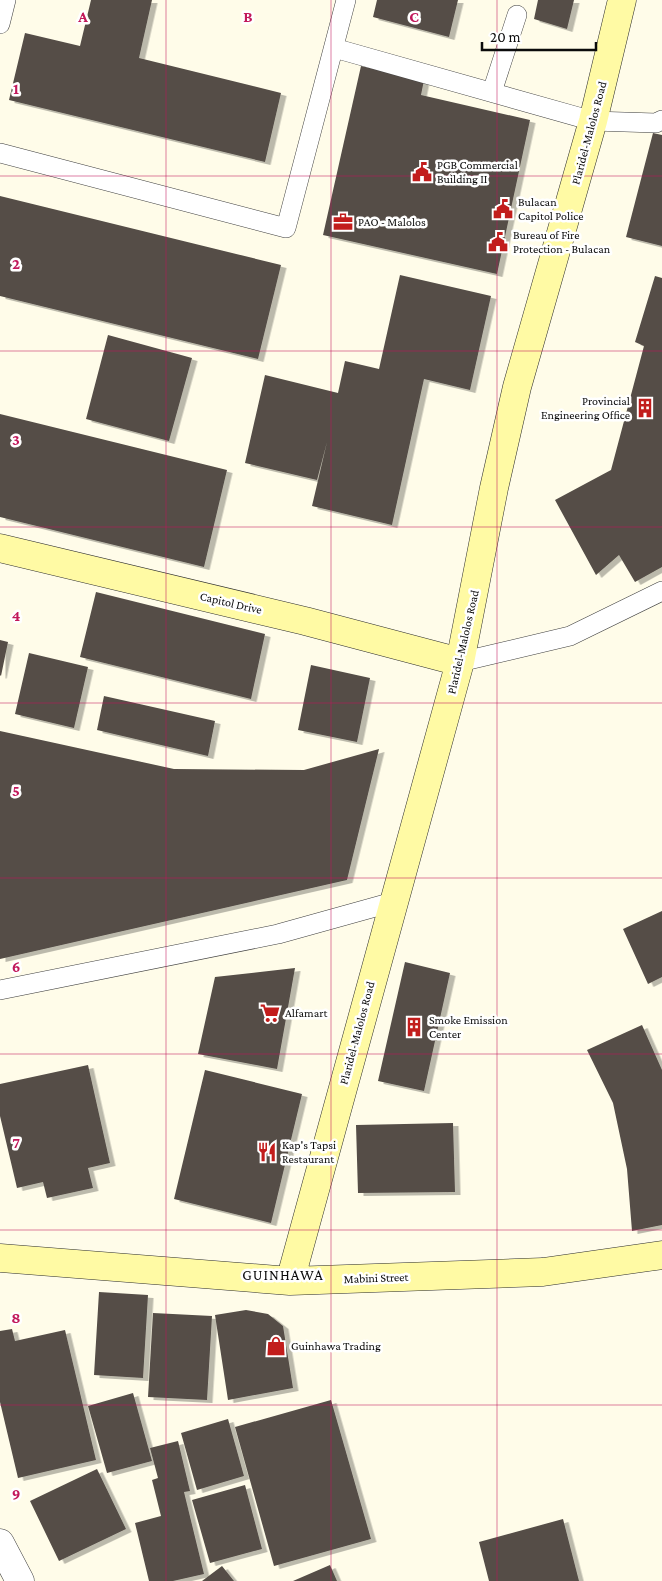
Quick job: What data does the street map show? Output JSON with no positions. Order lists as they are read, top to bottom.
{
  "streets": {
    "street": ["Plaridel-Malolos Road", "Capitol Drive", "Mabini Street"]
  },
  "crossings": [
    ["Plaridel-Malolos Road", "Capitol Drive"],
    ["Plaridel-Malolos Road", "Mabini Street"]
  ],
  "districts": ["GUINHAWA"],
  "places": {
    "public building": ["PGB Commercial Building II", "Bulacan Capitol Police", "Bureau of Fire Protection - Bulacan"],
    "office": ["PAO - Malolos"],
    "building": ["Provincial Engineering Office", "Smoke Emission Center"],
    "supermarket": ["Alfamart"],
    "restaurant": ["Kap's Tapsi Restaurant"],
    "shop": ["Guinhawa Trading"]
  },
  "scale_bar": "20 m",
  "grid": {
    "columns": ["A", "B", "C"],
    "rows": [
      "1",
      "2",
      "3",
      "4",
      "5",
      "6",
      "7",
      "8",
      "9"
    ]
  }
}
